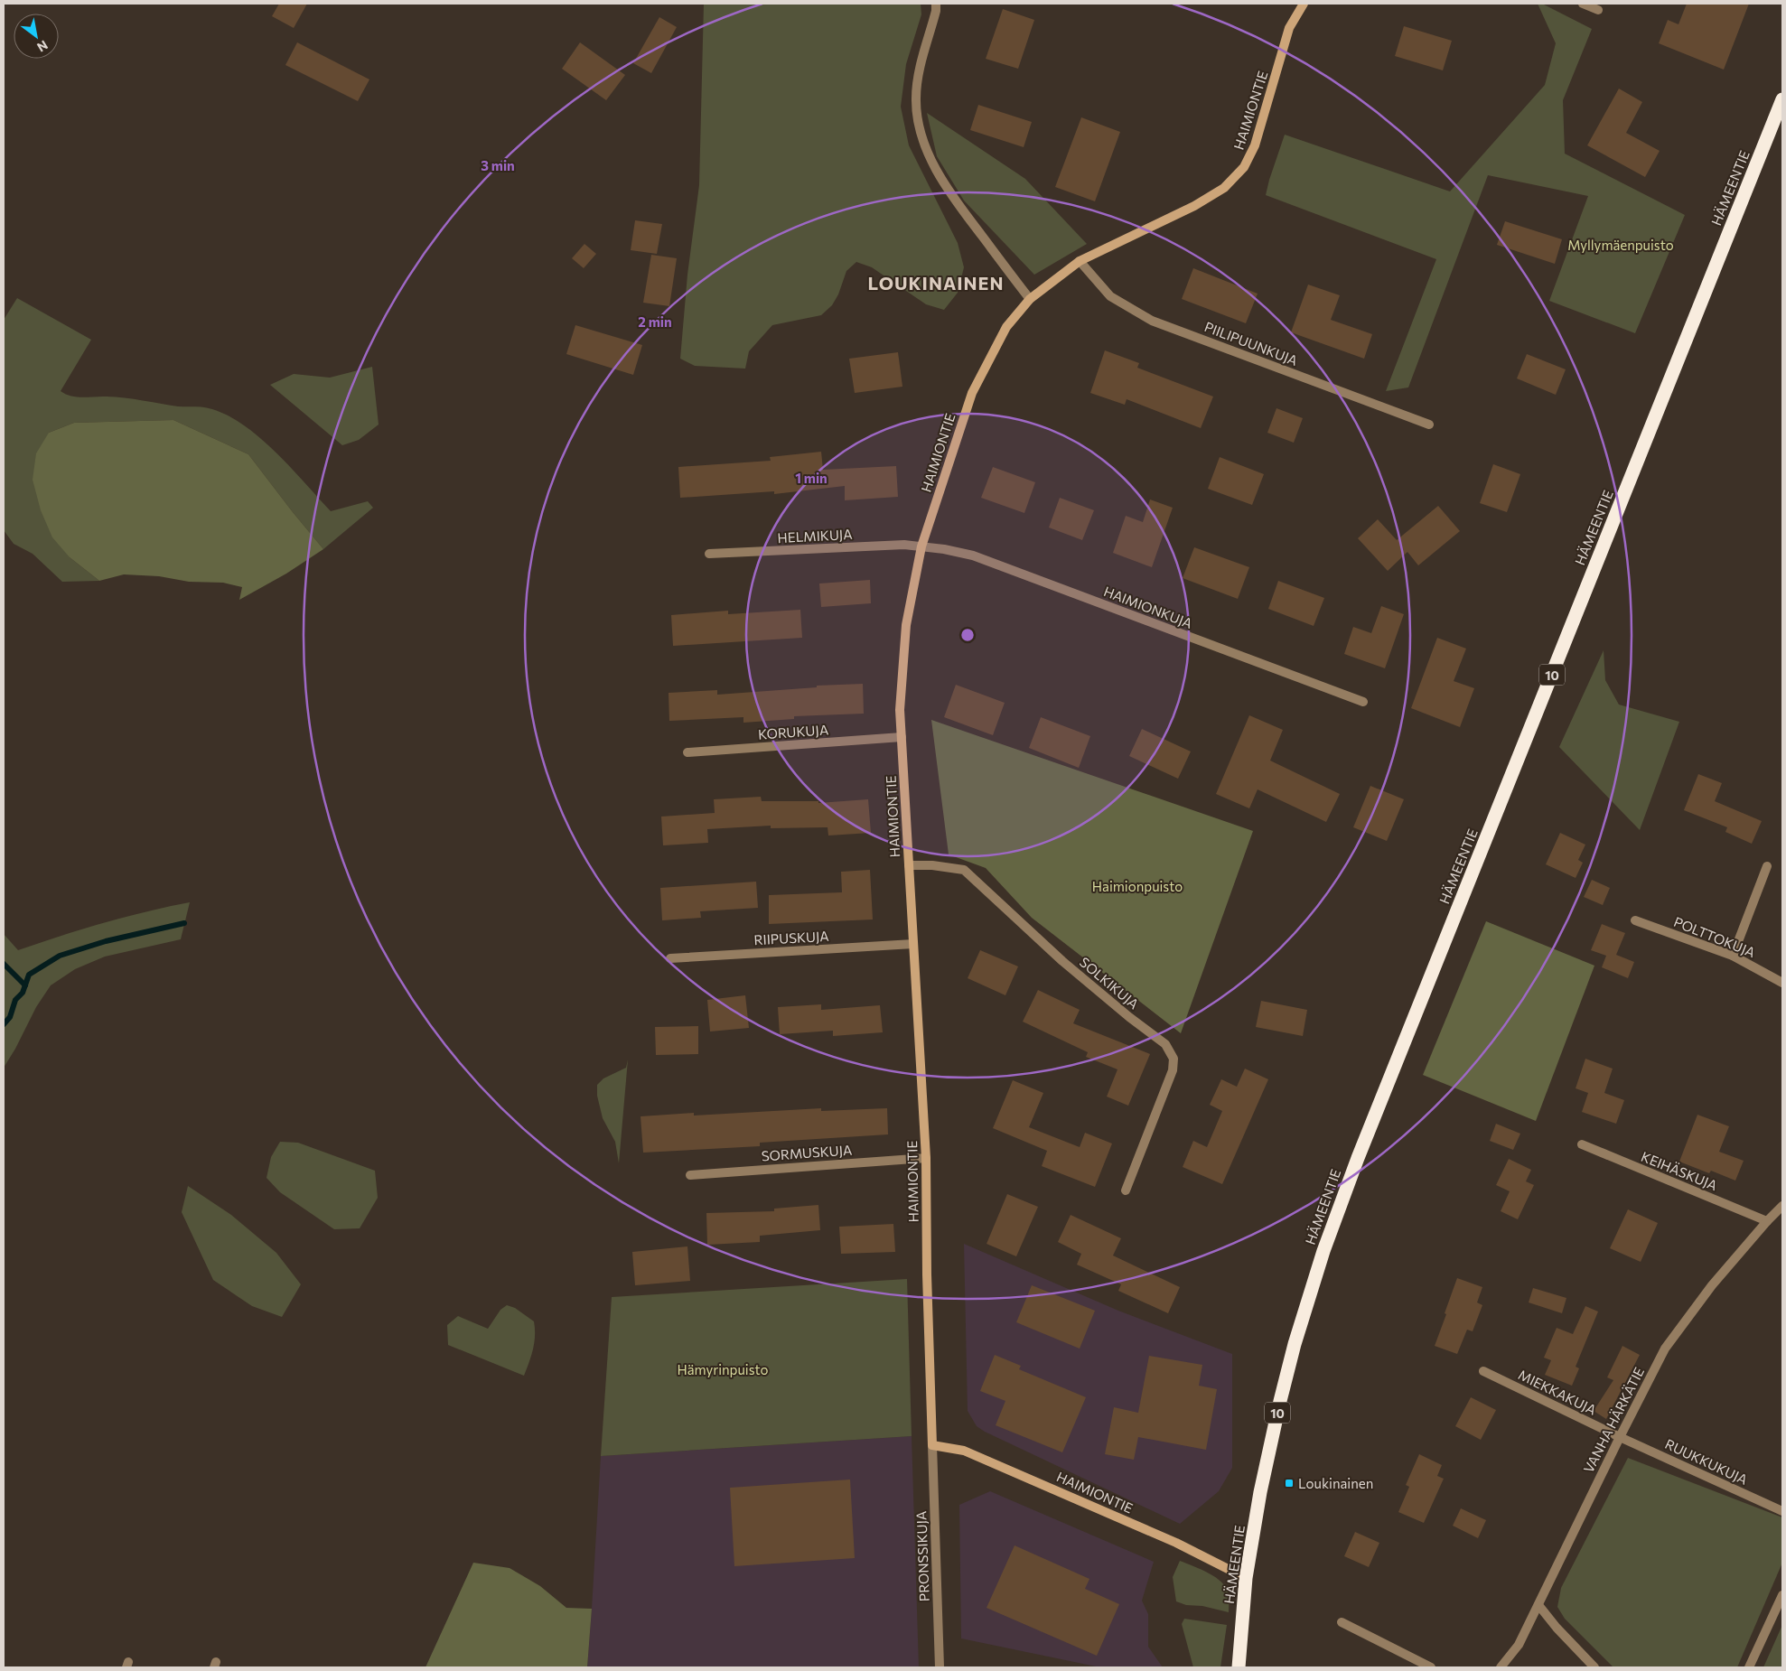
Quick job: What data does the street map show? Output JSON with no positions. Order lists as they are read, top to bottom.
{
  "streets": {
    "highway": ["HÄMEENTIE", "10"],
    "street": [
      "HAIMIONTIE",
      "PIILIPUUNKUJA",
      "HELMIKUJA",
      "HAIMIONKUJA",
      "KORUKUJA",
      "POLTTOKUJA",
      "RIIPUSKUJA",
      "SOLKIKUJA",
      "SORMUSKUJA",
      "KEIHÄSKUJA",
      "MIEKKAKUJA",
      "VANHA HÄRKÄTIE",
      "RUUKKUKUJA",
      "PRONSSIKUJA"
    ]
  },
  "crossings": [
    ["HAIMIONTIE", "HÄMEENTIE"],
    ["HAIMIONTIE", "PIILIPUUNKUJA"],
    ["HAIMIONTIE", "HELMIKUJA"],
    ["HAIMIONTIE", "HAIMIONKUJA"],
    ["HAIMIONTIE", "KORUKUJA"],
    ["HAIMIONTIE", "RIIPUSKUJA"],
    ["HAIMIONTIE", "SOLKIKUJA"],
    ["HAIMIONTIE", "SORMUSKUJA"],
    ["HAIMIONTIE", "PRONSSIKUJA"],
    ["HELMIKUJA", "HAIMIONKUJA"],
    ["KEIHÄSKUJA", "VANHA HÄRKÄTIE"],
    ["MIEKKAKUJA", "VANHA HÄRKÄTIE"],
    ["MIEKKAKUJA", "RUUKKUKUJA"],
    ["VANHA HÄRKÄTIE", "RUUKKUKUJA"]
  ],
  "districts": ["LOUKINAINEN"],
  "parks": ["Myllymäenpuisto", "Haimionpuisto", "Hämyrinpuisto"],
  "places": {
    "transit": ["Loukinainen"]
  },
  "north": "bottom right",
  "rings": ["3 min", "2 min", "1 min"]
}
